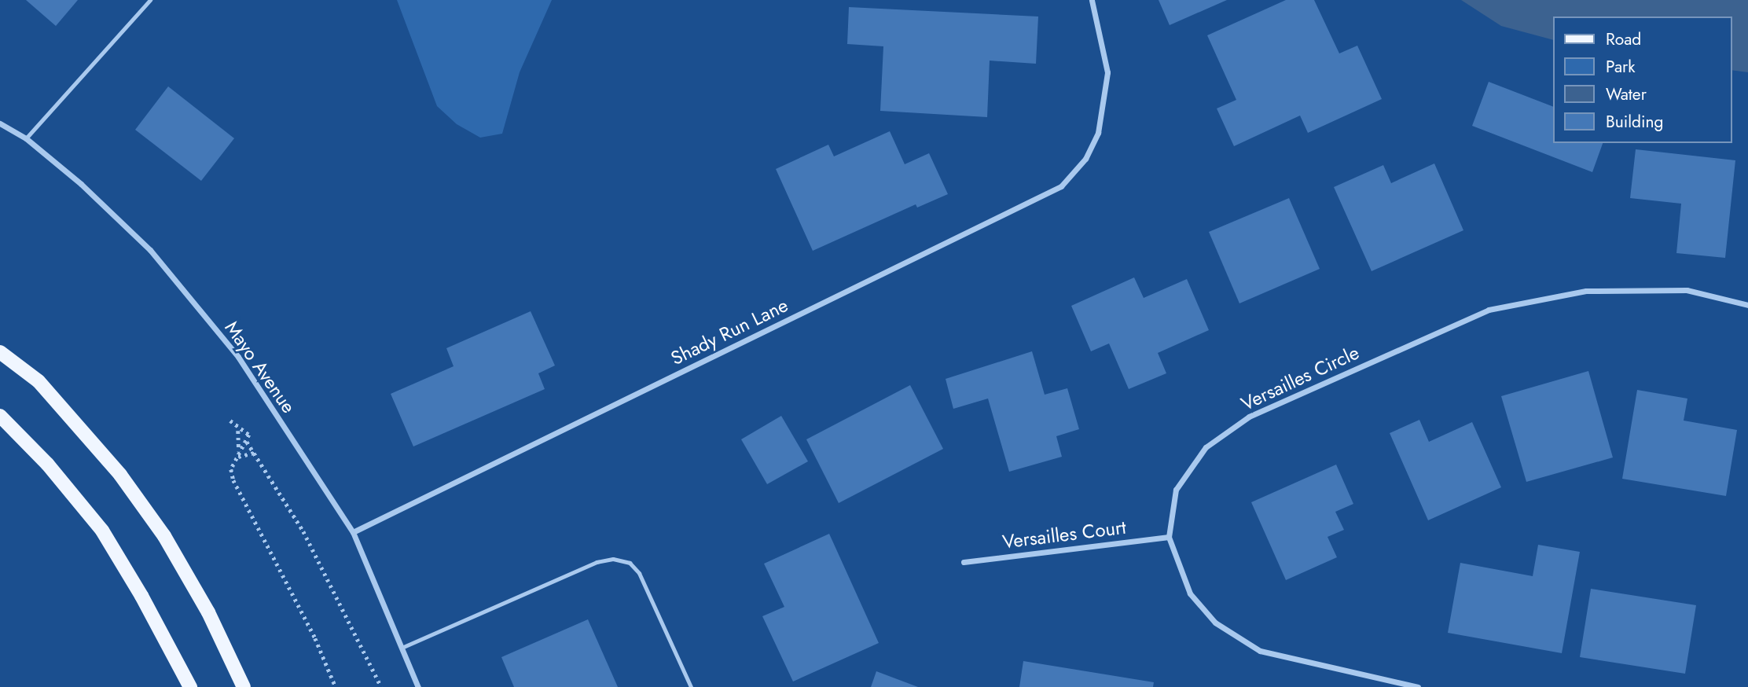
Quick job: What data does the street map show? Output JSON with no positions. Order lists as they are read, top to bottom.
{
  "streets": {
    "street": [
      "Shady Run Lane",
      "Mayo Avenue",
      "Versailles Circle",
      "Versailles Court"
    ]
  },
  "crossings": [
    ["Shady Run Lane", "Mayo Avenue"],
    ["Versailles Circle", "Versailles Court"]
  ],
  "legend": [
    "Road",
    "Park",
    "Water",
    "Building"
  ]
}
